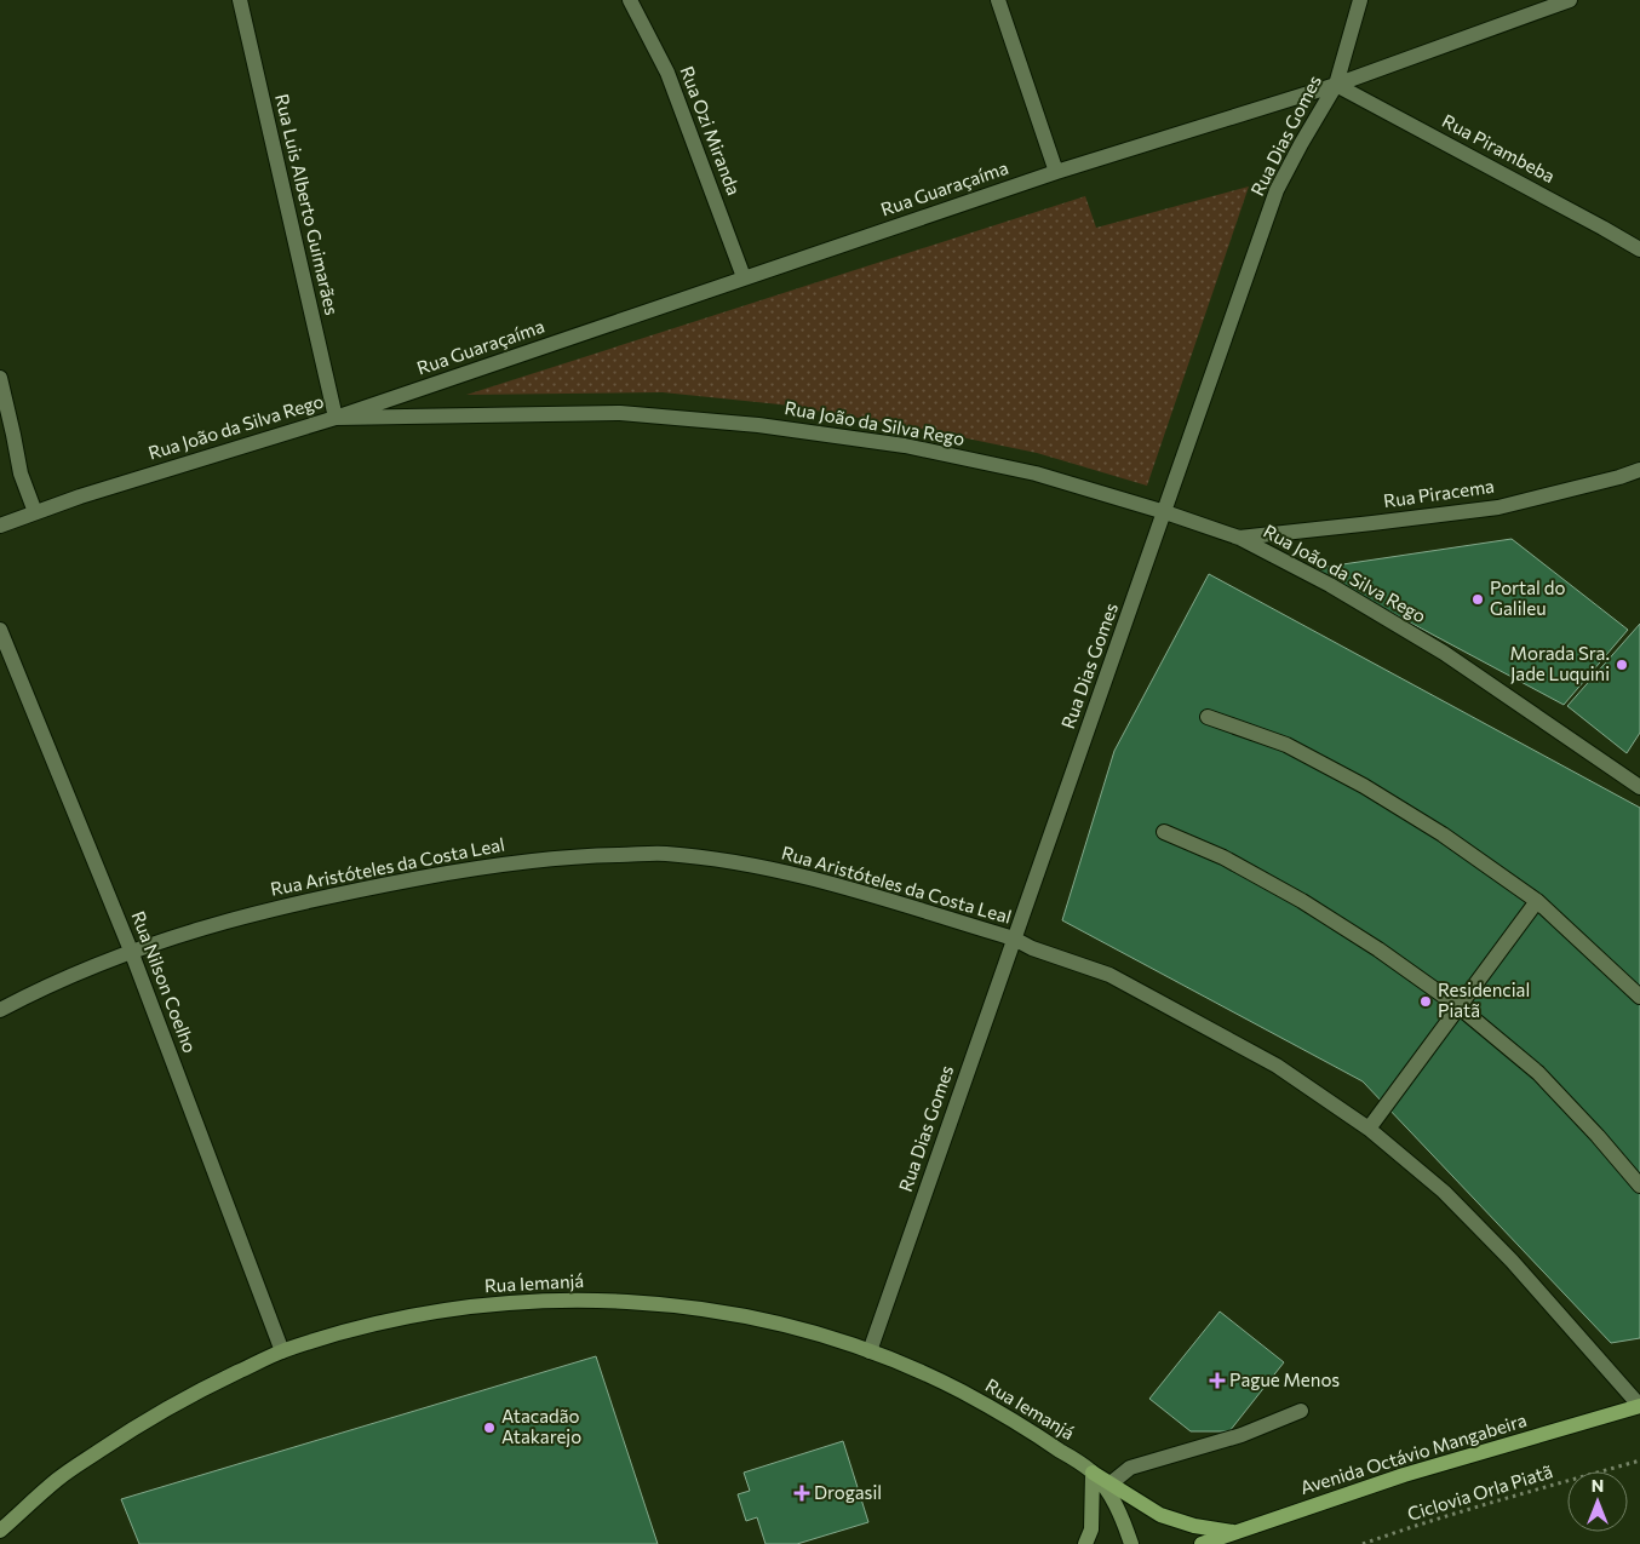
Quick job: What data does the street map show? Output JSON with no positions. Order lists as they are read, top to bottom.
{
  "streets": {
    "main road": ["Avenida Octávio Mangabeira"],
    "street": [
      "Rua Ozi Miranda",
      "Rua Dias Gomes",
      "Rua Pirambeba",
      "Rua Guaraçaíma",
      "Rua Luis Alberto Guimarães",
      "Rua João da Silva Rego",
      "Rua Piracema",
      "Rua Aristóteles da Costa Leal",
      "Rua Nilson Coelho",
      "Rua Iemanjá"
    ],
    "path": ["Ciclovia Orla Piatã"]
  },
  "crossings": [
    ["Rua Ozi Miranda", "Rua Guaraçaíma"],
    ["Rua Dias Gomes", "Rua Pirambeba"],
    ["Rua Dias Gomes", "Rua Guaraçaíma"],
    ["Rua Dias Gomes", "Rua João da Silva Rego"],
    ["Rua Dias Gomes", "Rua Aristóteles da Costa Leal"],
    ["Rua Dias Gomes", "Rua Iemanjá"],
    ["Rua Pirambeba", "Rua Guaraçaíma"],
    ["Rua Guaraçaíma", "Rua Luis Alberto Guimarães"],
    ["Rua Guaraçaíma", "Rua João da Silva Rego"],
    ["Rua Luis Alberto Guimarães", "Rua João da Silva Rego"],
    ["Rua João da Silva Rego", "Rua Piracema"],
    ["Rua Aristóteles da Costa Leal", "Rua Nilson Coelho"],
    ["Rua Aristóteles da Costa Leal", "Avenida Octávio Mangabeira"],
    ["Rua Nilson Coelho", "Rua Iemanjá"]
  ],
  "places": {
    "other": [
      "Portal do Galileu",
      "Morada Sra. Jade Luquini",
      "Residencial Piatã",
      "Atacadão Atakarejo"
    ],
    "health": ["Pague Menos", "Drogasil"]
  },
  "north": "top"
}
